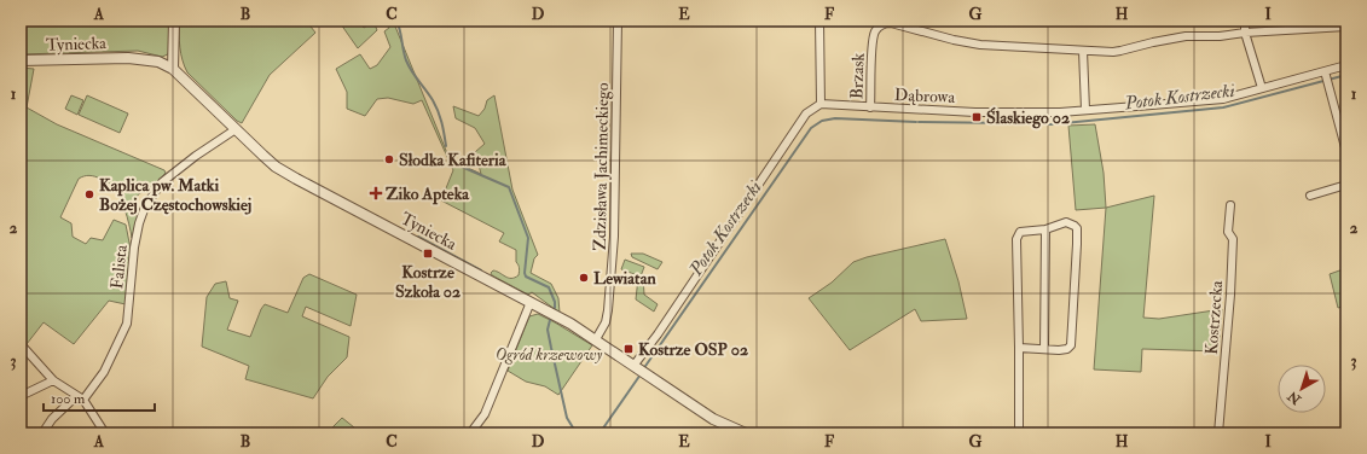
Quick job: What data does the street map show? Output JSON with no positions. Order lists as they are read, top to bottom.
{
  "streets": {
    "street": [
      "Tyniecka",
      "Brzask",
      "Dąbrowa",
      "Zdzisława Jachimeckiego",
      "Falista",
      "Kostrzecka"
    ]
  },
  "crossings": [
    ["Tyniecka", "Zdzisława Jachimeckiego"],
    ["Tyniecka", "Falista"],
    ["Brzask", "Dąbrowa"]
  ],
  "water": ["Potok Kostrzecki"],
  "parks": ["Ogród krzewowy"],
  "places": {
    "transit": ["Ślaskiego 02", "Kostrze Szkoła 02", "Kostrze OSP 02"],
    "other": ["Słodka Kafiteria", "Kaplica pw. Matki Bożej Częstochowskiej", "Lewiatan"],
    "health": ["Ziko Apteka"]
  },
  "scale_bar": "100 m",
  "north": "bottom left",
  "grid": {
    "columns": [
      "A",
      "B",
      "C",
      "D",
      "E",
      "F",
      "G",
      "H",
      "I"
    ],
    "rows": ["1", "2", "3"]
  }
}
